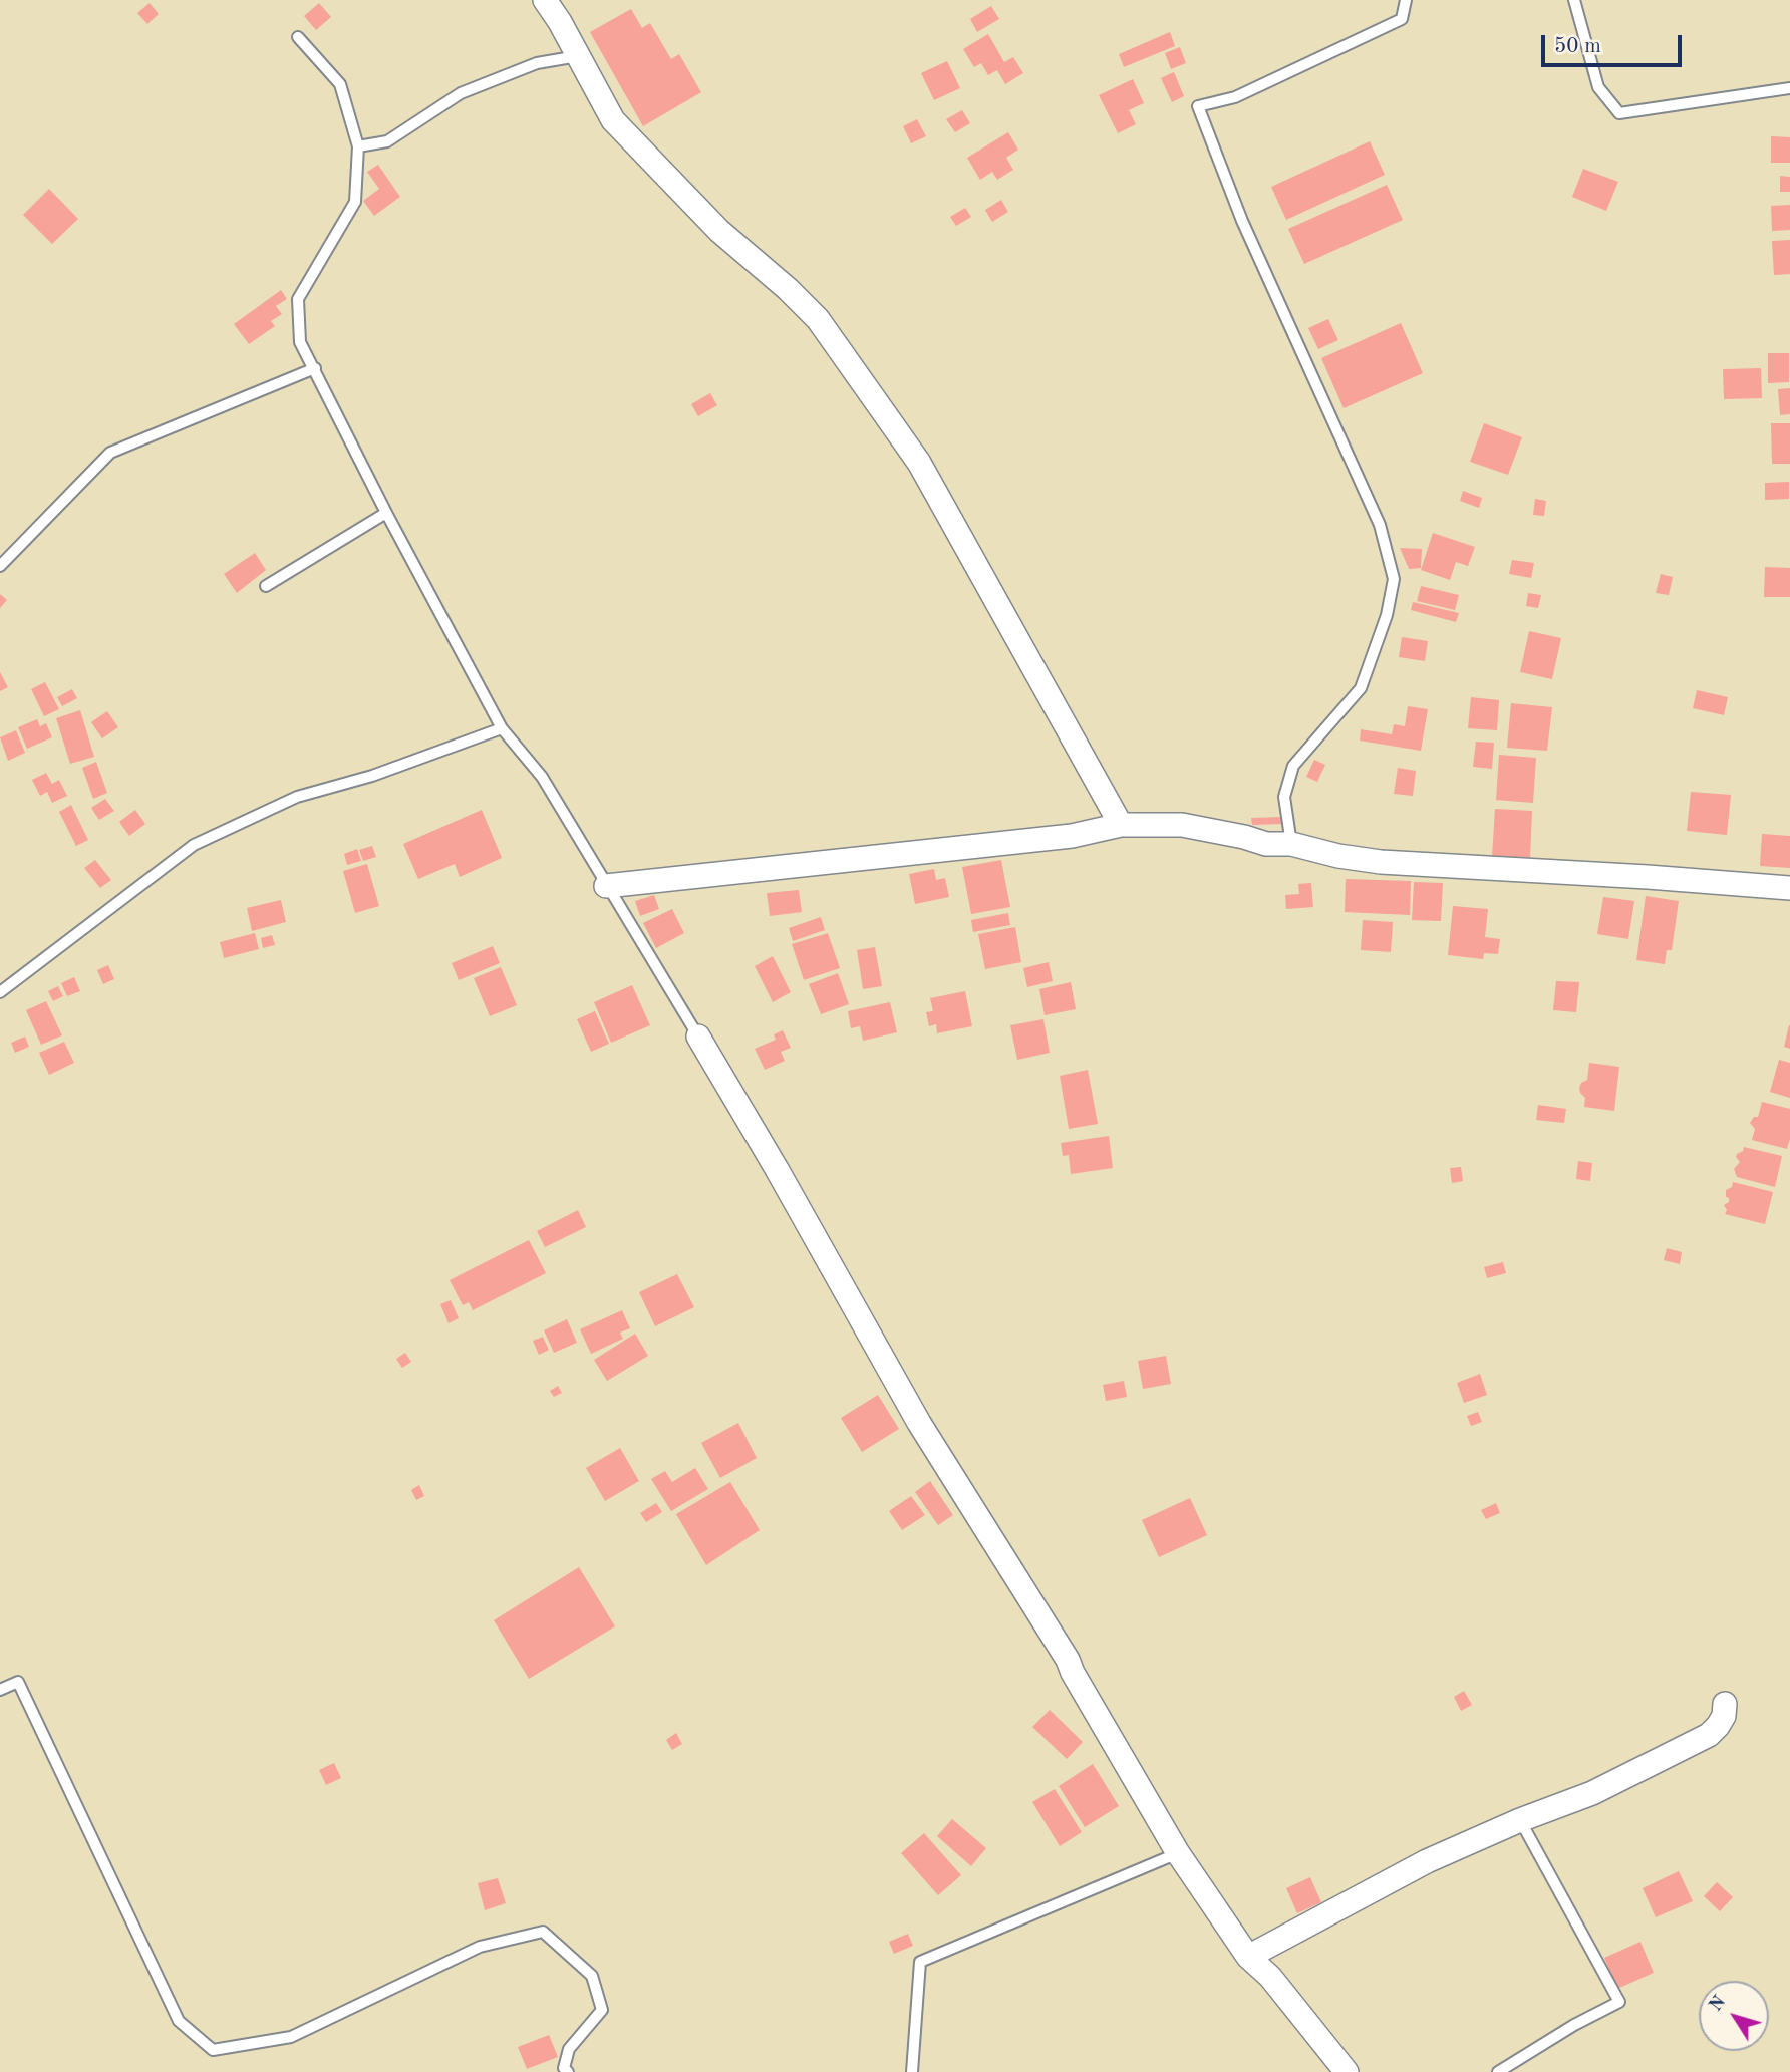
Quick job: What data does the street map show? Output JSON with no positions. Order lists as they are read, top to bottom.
{
  "scale_bar": "50 m",
  "north": "top left"
}
